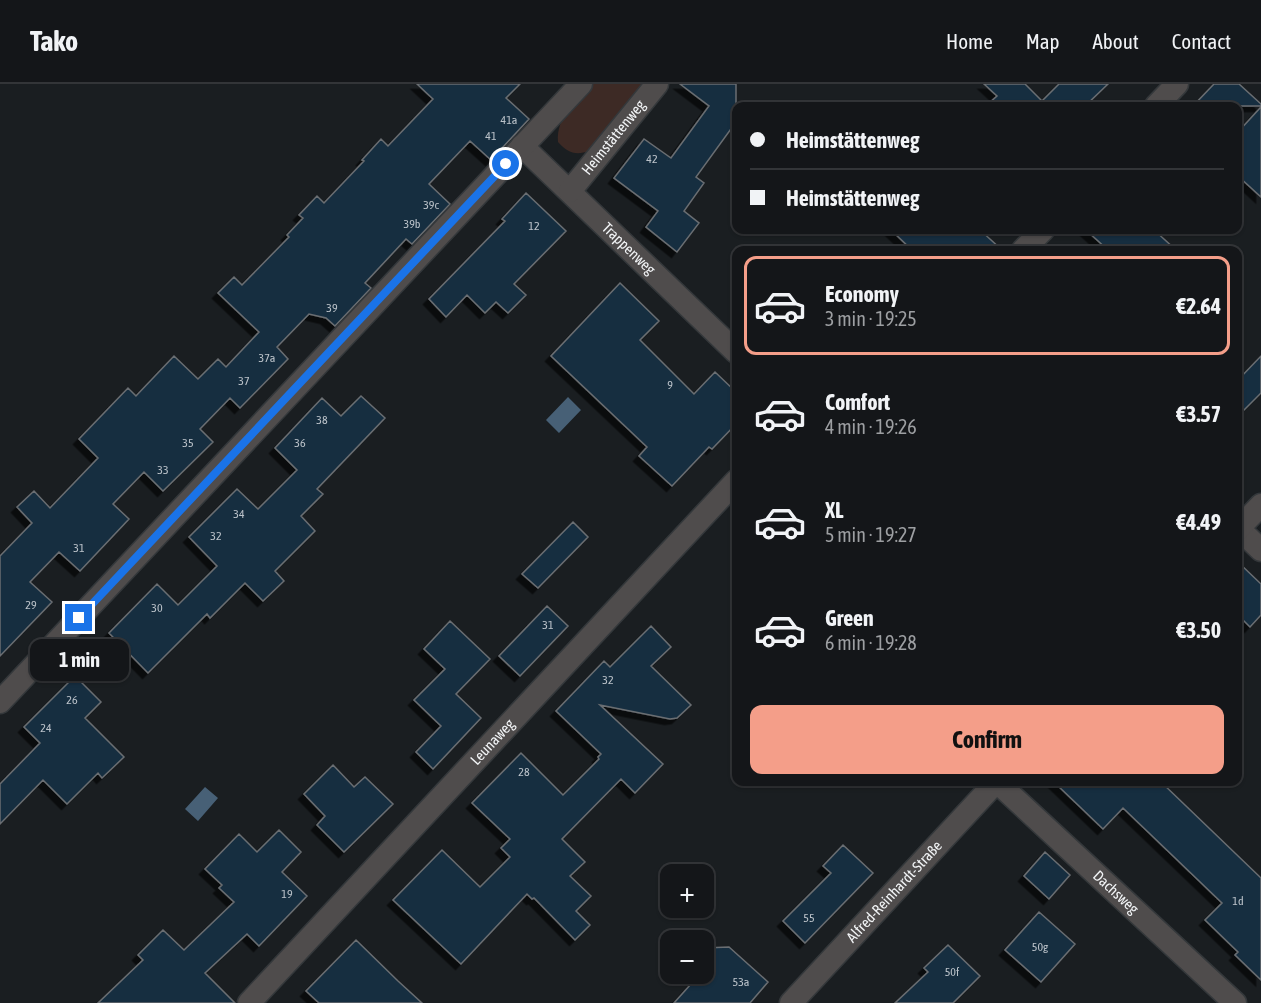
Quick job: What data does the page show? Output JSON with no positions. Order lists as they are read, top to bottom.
{
  "streets": {
    "street": [
      "Heimstättenweg",
      "Trappenweg",
      "Leunaweg",
      "Alfred-Reinhardt-Straße",
      "Dachsweg"
    ]
  },
  "crossings": [
    ["Heimstättenweg", "Trappenweg"]
  ],
  "house_numbers": [
    "41a",
    "41",
    "42",
    "39c",
    "39b",
    "12",
    "39",
    "37a",
    "37",
    "9",
    "38",
    "35",
    "36",
    "33",
    "34",
    "32",
    "31",
    "29",
    "30",
    "31",
    "32",
    "26",
    "24",
    "28",
    "19",
    "1d",
    "55",
    "50g",
    "50f",
    "53a"
  ],
  "page": {
    "header": "Tako",
    "nav": [
      "Home",
      "Map",
      "About",
      "Contact"
    ],
    "banner": ["Heimstättenweg", "Heimstättenweg"],
    "list": [
      {
        "name": "Economy",
        "note": "3 min · 19:25",
        "value": "€2.64"
      },
      {
        "name": "Comfort",
        "note": "4 min · 19:26",
        "value": "€3.57"
      },
      {
        "name": "XL",
        "note": "5 min · 19:27",
        "value": "€4.49"
      },
      {
        "name": "Green",
        "note": "6 min · 19:28",
        "value": "€3.50"
      }
    ],
    "bubble": "1 min",
    "buttons": "Confirm",
    "map_buttons": ["+", "−"]
  }
}
